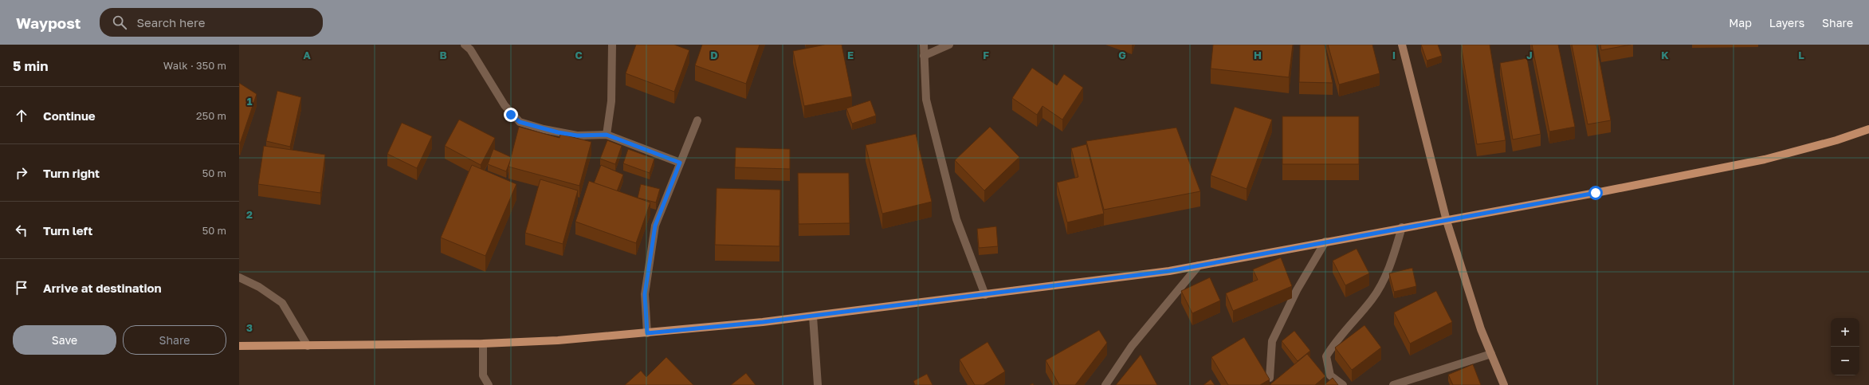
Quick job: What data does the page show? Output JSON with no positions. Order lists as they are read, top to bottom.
{
  "page": {
    "header": "Waypost",
    "search": "Search here",
    "nav": ["Map", "Layers", "Share"],
    "heading": ["5 min", "Walk · 350 m"],
    "list": [
      ["Continue", "250 m"],
      ["Turn right", "50 m"],
      ["Turn left", "50 m"],
      "Arrive at destination"
    ],
    "buttons": ["Save", "Share"],
    "map_buttons": ["+", "−"]
  },
  "grid": {
    "columns": [
      "A",
      "B",
      "C",
      "D",
      "E",
      "F",
      "G",
      "H",
      "I",
      "J",
      "K",
      "L"
    ],
    "rows": ["1", "2", "3"]
  }
}
